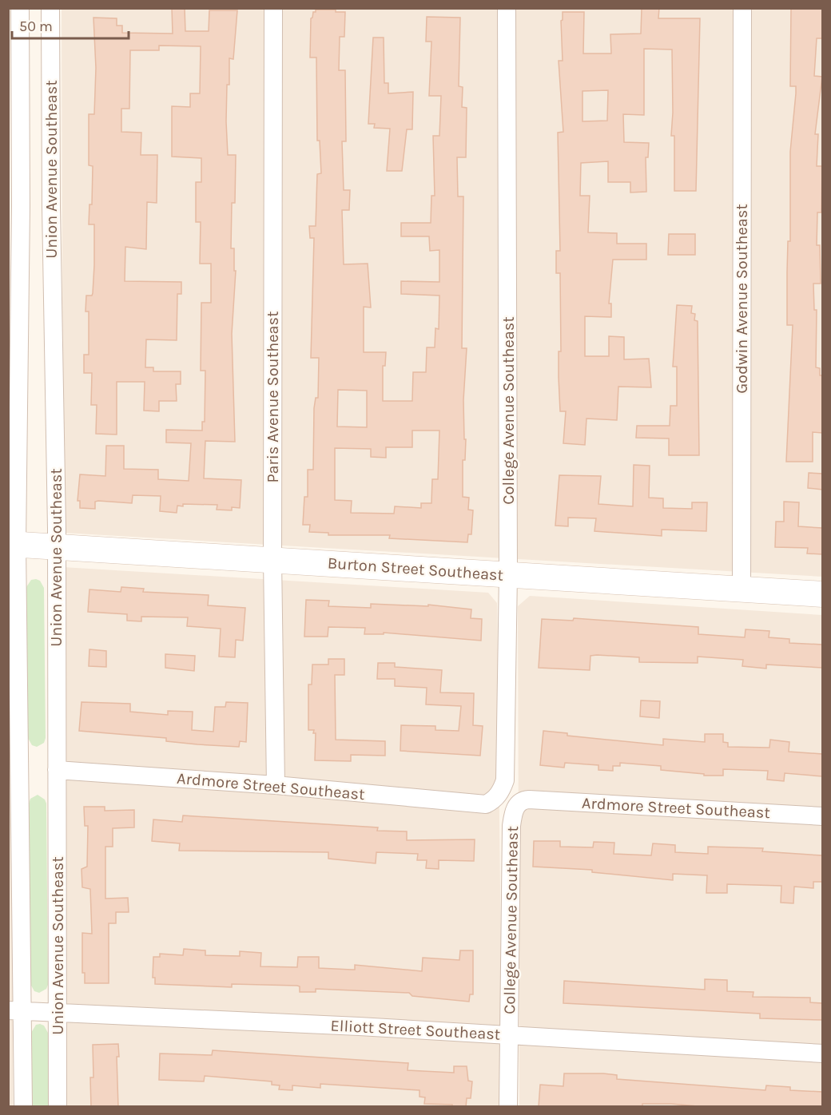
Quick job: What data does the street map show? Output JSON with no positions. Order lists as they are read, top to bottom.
{
  "streets": {
    "main road": ["Burton Street Southeast"],
    "street": [
      "Union Avenue Southeast",
      "Godwin Avenue Southeast",
      "Paris Avenue Southeast",
      "College Avenue Southeast",
      "Ardmore Street Southeast",
      "Elliott Street Southeast"
    ]
  },
  "crossings": [
    ["Union Avenue Southeast", "Burton Street Southeast"],
    ["Union Avenue Southeast", "Ardmore Street Southeast"],
    ["Union Avenue Southeast", "Elliott Street Southeast"],
    ["Godwin Avenue Southeast", "Burton Street Southeast"],
    ["Paris Avenue Southeast", "Burton Street Southeast"],
    ["Paris Avenue Southeast", "Ardmore Street Southeast"],
    ["College Avenue Southeast", "Burton Street Southeast"],
    ["College Avenue Southeast", "Ardmore Street Southeast"],
    ["College Avenue Southeast", "Elliott Street Southeast"]
  ],
  "scale_bar": "50 m"
}
